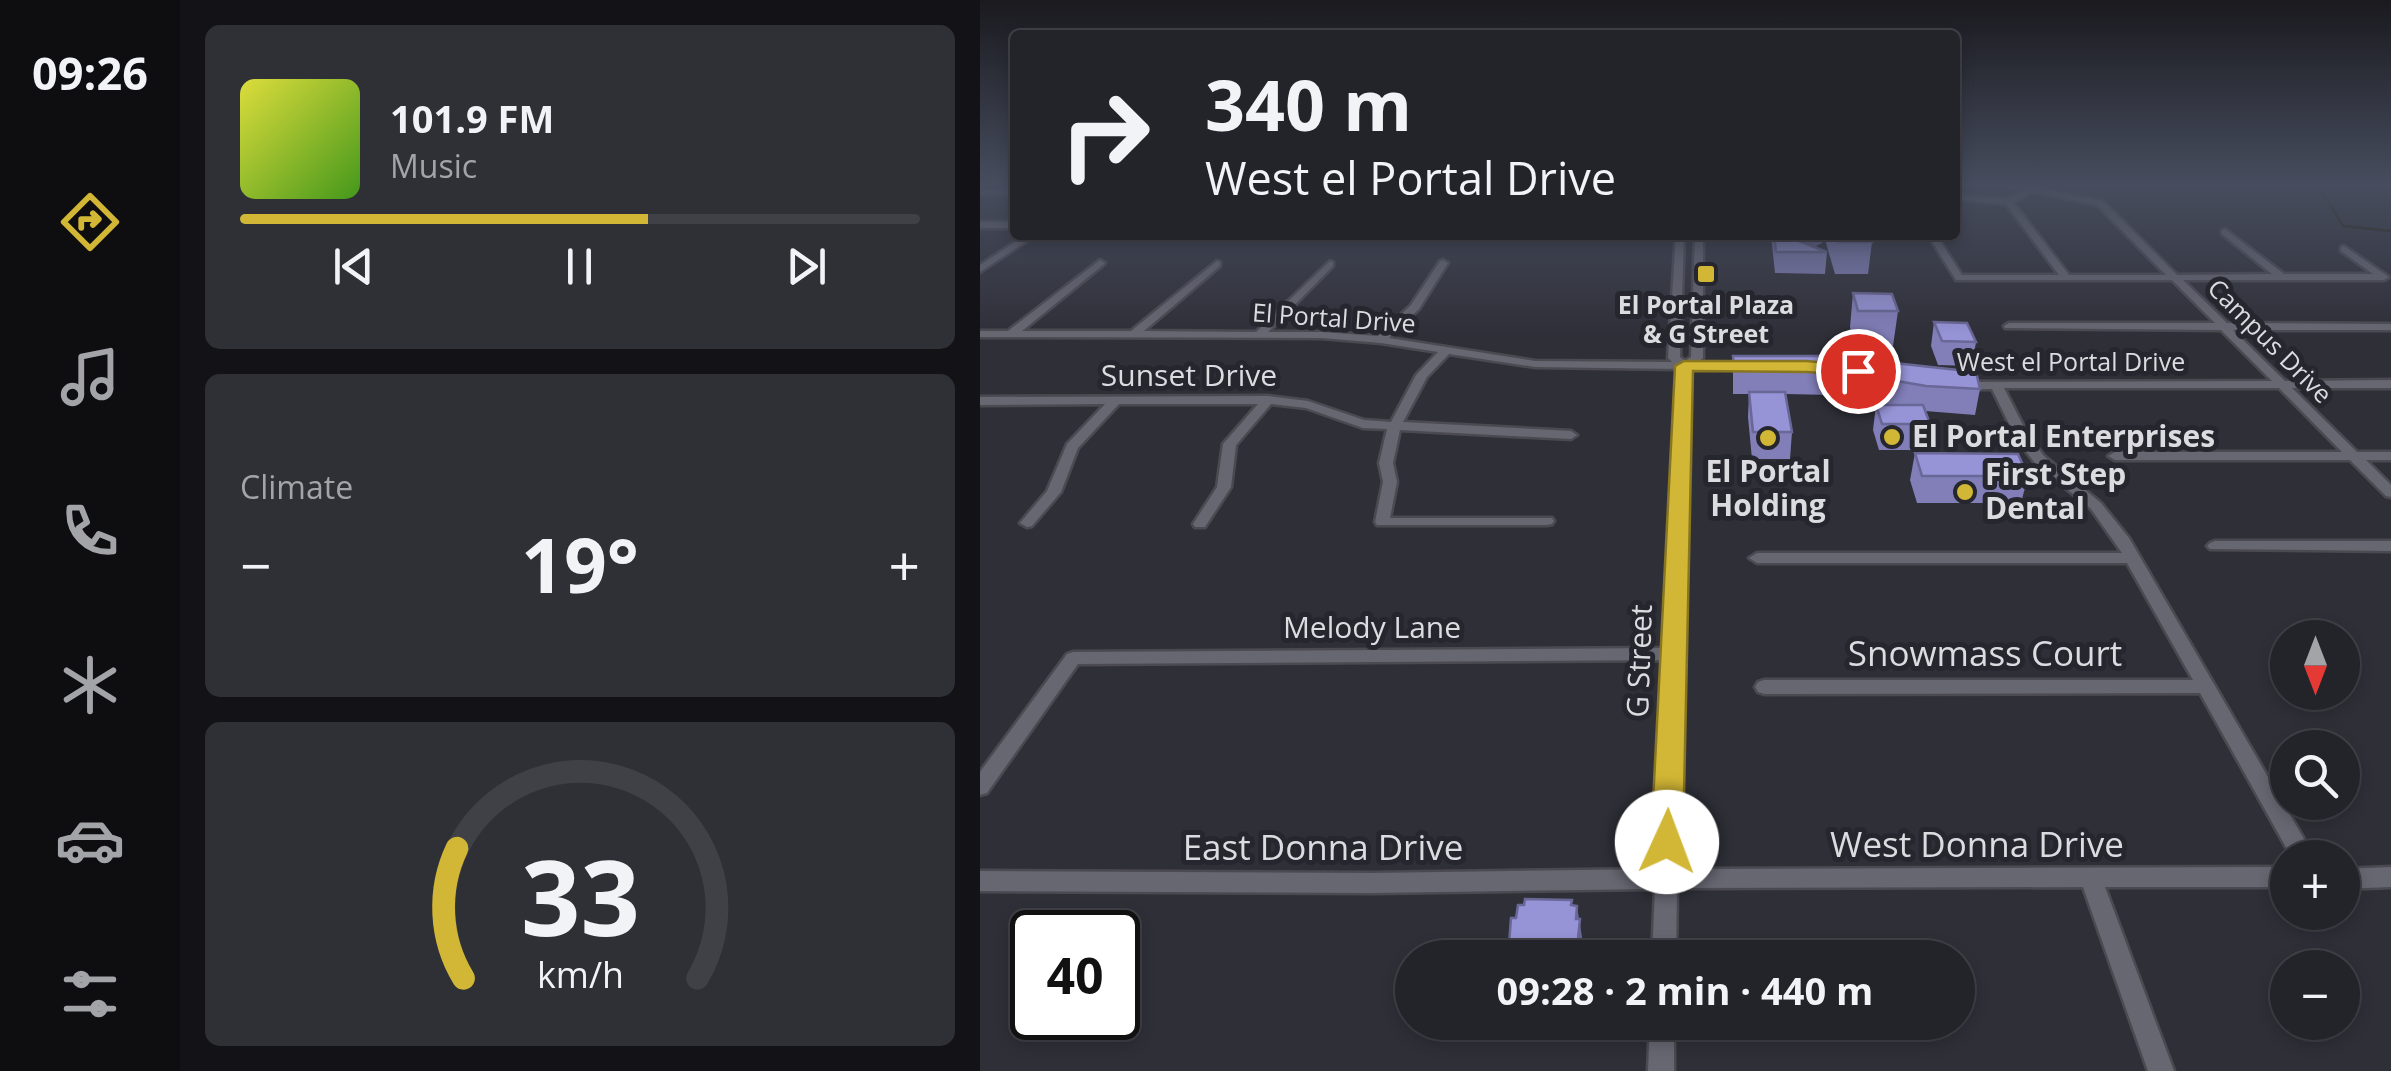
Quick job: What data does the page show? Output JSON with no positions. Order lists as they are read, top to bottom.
{
  "streets": {
    "street": [
      "El Portal Drive",
      "Campus Drive",
      "West el Portal Drive",
      "Sunset Drive",
      "Melody Lane",
      "Snowmass Court",
      "G Street",
      "West Donna Drive",
      "East Donna Drive"
    ]
  },
  "crossings": [
    ["El Portal Drive", "G Street"],
    ["Campus Drive", "West el Portal Drive"],
    ["Melody Lane", "G Street"],
    ["G Street", "West Donna Drive"],
    ["G Street", "East Donna Drive"],
    ["West Donna Drive", "East Donna Drive"]
  ],
  "places": {
    "transit": ["El Portal Plaza & G Street"],
    "other": ["El Portal Enterprises", "El Portal Holding", "First Step Dental"]
  },
  "north": "bottom",
  "page": {
    "tabs": "09:26",
    "turn": ["340 m", "West el Portal Drive"],
    "song": ["101.9 FM", "Music"],
    "tile": "Climate",
    "heat": ["−", "19°", "+"],
    "map_buttons": ["+", "−"],
    "limit": "40",
    "trip": "09:28 · 2 min · 440 m",
    "gauge": ["33", "km/h"]
  }
}
